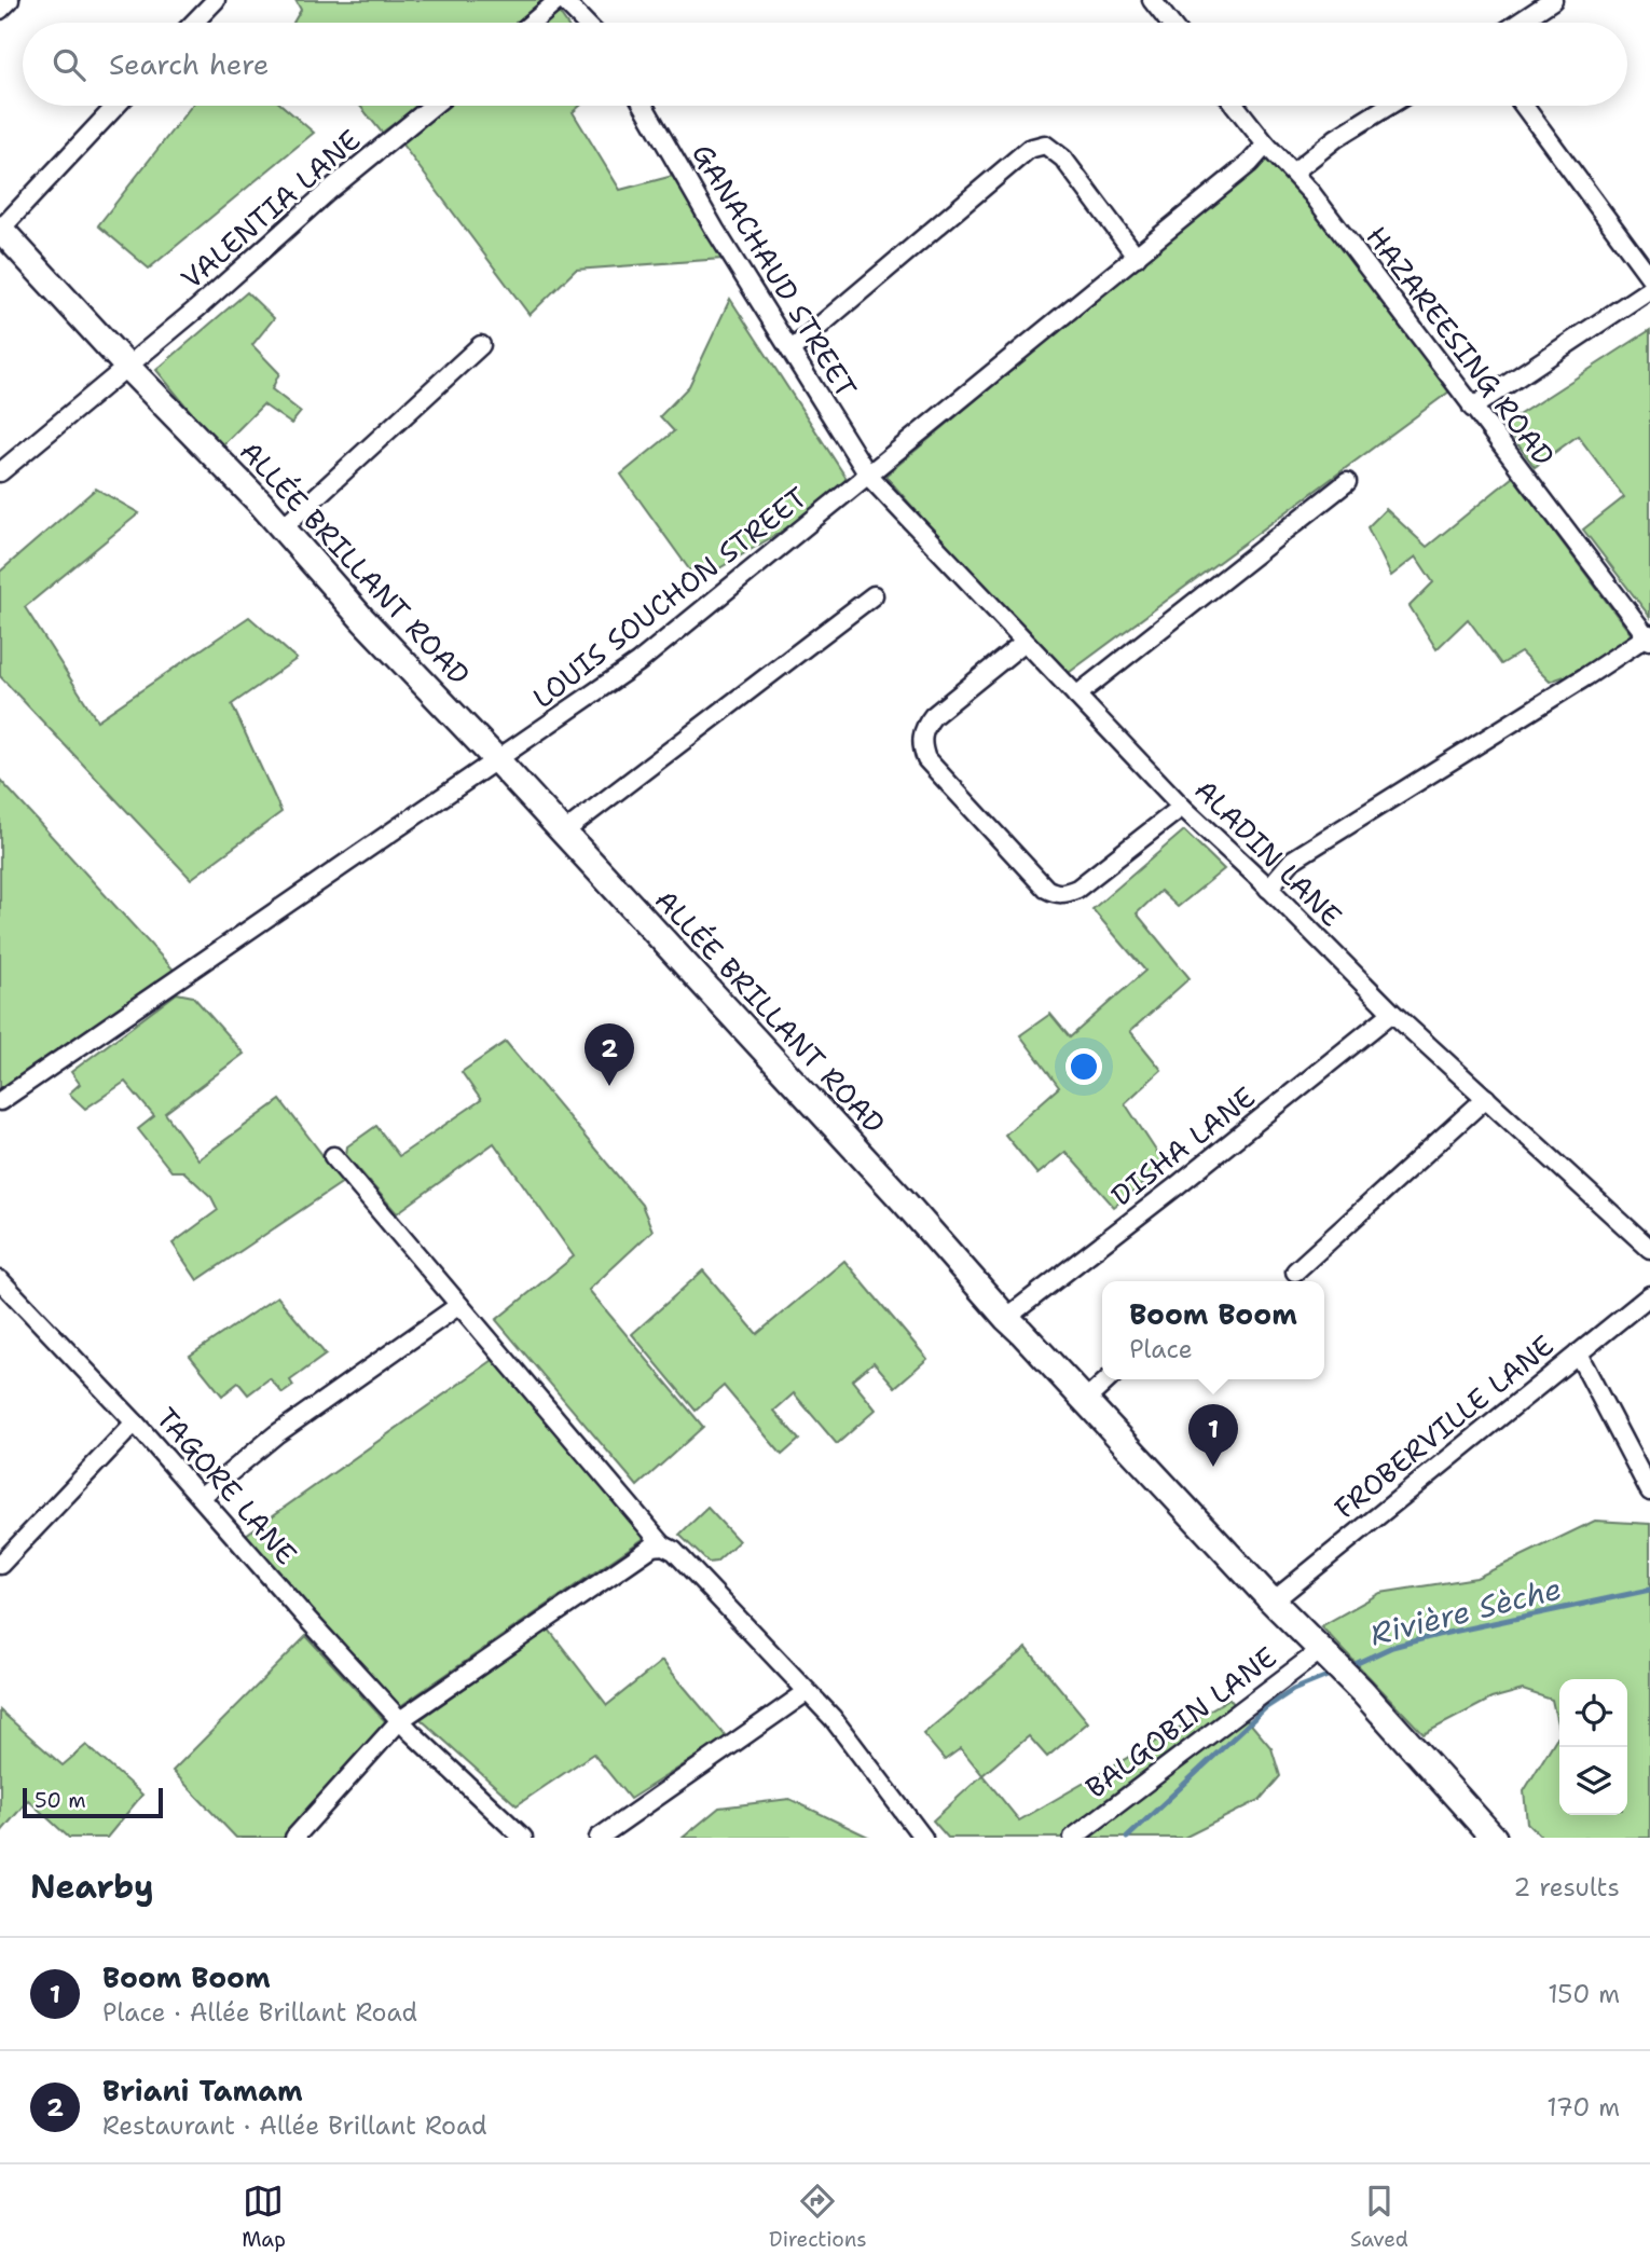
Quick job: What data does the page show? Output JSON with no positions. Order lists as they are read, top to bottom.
{
  "streets": {
    "main road": ["ALLÉE BRILLANT ROAD"],
    "street": [
      "VALENTIA LANE",
      "GANACHAUD STREET",
      "HAZAREESING ROAD",
      "LOUIS SOUCHON STREET",
      "ALADIN LANE",
      "DISHA LANE",
      "FROBERVILLE LANE",
      "TAGORE LANE",
      "BALGOBIN LANE"
    ]
  },
  "crossings": [
    ["VALENTIA LANE", "ALLÉE BRILLANT ROAD"],
    ["GANACHAUD STREET", "LOUIS SOUCHON STREET"],
    ["GANACHAUD STREET", "ALADIN LANE"],
    ["HAZAREESING ROAD", "LOUIS SOUCHON STREET"],
    ["ALLÉE BRILLANT ROAD", "LOUIS SOUCHON STREET"],
    ["ALLÉE BRILLANT ROAD", "DISHA LANE"],
    ["ALLÉE BRILLANT ROAD", "FROBERVILLE LANE"],
    ["ALLÉE BRILLANT ROAD", "BALGOBIN LANE"],
    ["LOUIS SOUCHON STREET", "ALADIN LANE"],
    ["ALADIN LANE", "DISHA LANE"]
  ],
  "water": ["Rivière Sèche"],
  "scale_bar": "50 m",
  "page": {
    "search": "Search here",
    "pins": ["2", "1"],
    "popup": ["Boom Boom", "Place"],
    "scale": "50 m",
    "heading": ["Nearby", "2 results"],
    "list": [
      {
        "mark": "1",
        "name": "Boom Boom",
        "note": "Place · Allée Brillant Road",
        "value": "150 m"
      },
      {
        "mark": "2",
        "name": "Briani Tamam",
        "note": "Restaurant · Allée Brillant Road",
        "value": "170 m"
      }
    ],
    "nav": ["Map", "Directions", "Saved"]
  }
}
